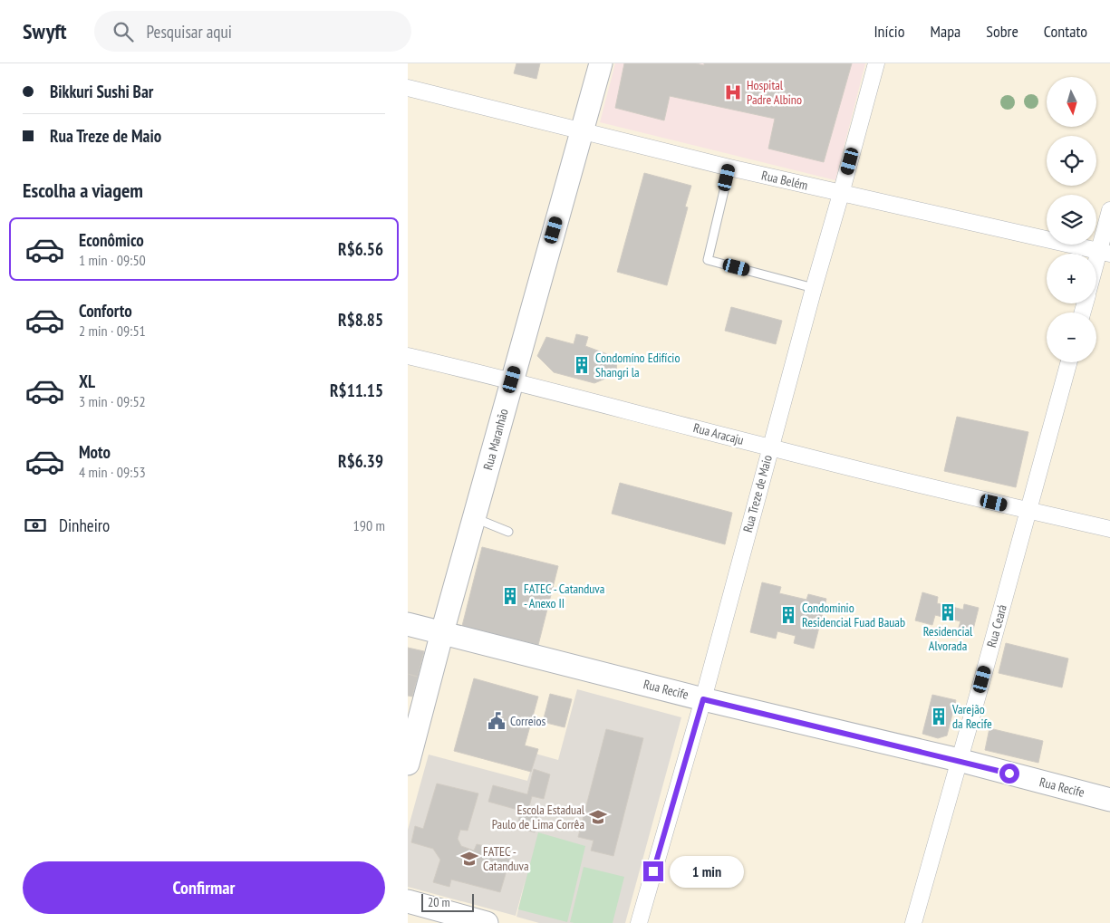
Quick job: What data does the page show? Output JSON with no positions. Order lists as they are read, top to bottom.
{
  "streets": {
    "main road": ["Rua Maranhão", "Rua Recife"],
    "street": [
      "Rua Belém",
      "Rua Aracaju",
      "Rua Treze de Maio",
      "Rua Ceará"
    ]
  },
  "crossings": [
    ["Rua Belém", "Rua Maranhão"],
    ["Rua Belém", "Rua Treze de Maio"],
    ["Rua Aracaju", "Rua Maranhão"],
    ["Rua Aracaju", "Rua Treze de Maio"],
    ["Rua Aracaju", "Rua Ceará"],
    ["Rua Maranhão", "Rua Recife"],
    ["Rua Treze de Maio", "Rua Recife"],
    ["Rua Ceará", "Rua Recife"]
  ],
  "places": {
    "hospital": ["Hospital Padre Albino"],
    "building": [
      "Condomíno Edifício Shangri la",
      "FATEC - Catanduva - Anexo II",
      "Residencial Alvorada",
      "Condominio Residencial Fuad Bauab",
      "Varejão da Recife"
    ],
    "public building": ["Correios"],
    "school or university": ["Escola Estadual Paulo de Lima Corrêa", "FATEC - Catanduva"]
  },
  "scale_bar": "20 m",
  "north": "bottom",
  "page": {
    "header": "Swyft",
    "search": "Pesquisar aqui",
    "nav": [
      "Início",
      "Mapa",
      "Sobre",
      "Contato"
    ],
    "banner": ["Bikkuri Sushi Bar", "Rua Treze de Maio"],
    "map_buttons": ["+", "−"],
    "heading": "Escolha a viagem",
    "list": [
      {
        "name": "Econômico",
        "note": "1 min · 09:50",
        "value": "R$6.56"
      },
      {
        "name": "Conforto",
        "note": "2 min · 09:51",
        "value": "R$8.85"
      },
      {
        "name": "XL",
        "note": "3 min · 09:52",
        "value": "R$11.15"
      },
      {
        "name": "Moto",
        "note": "4 min · 09:53",
        "value": "R$6.39"
      }
    ],
    "pay": ["Dinheiro", "190 m"],
    "buttons": "Confirmar",
    "bubble": "1 min",
    "scale": "20 m"
  }
}
